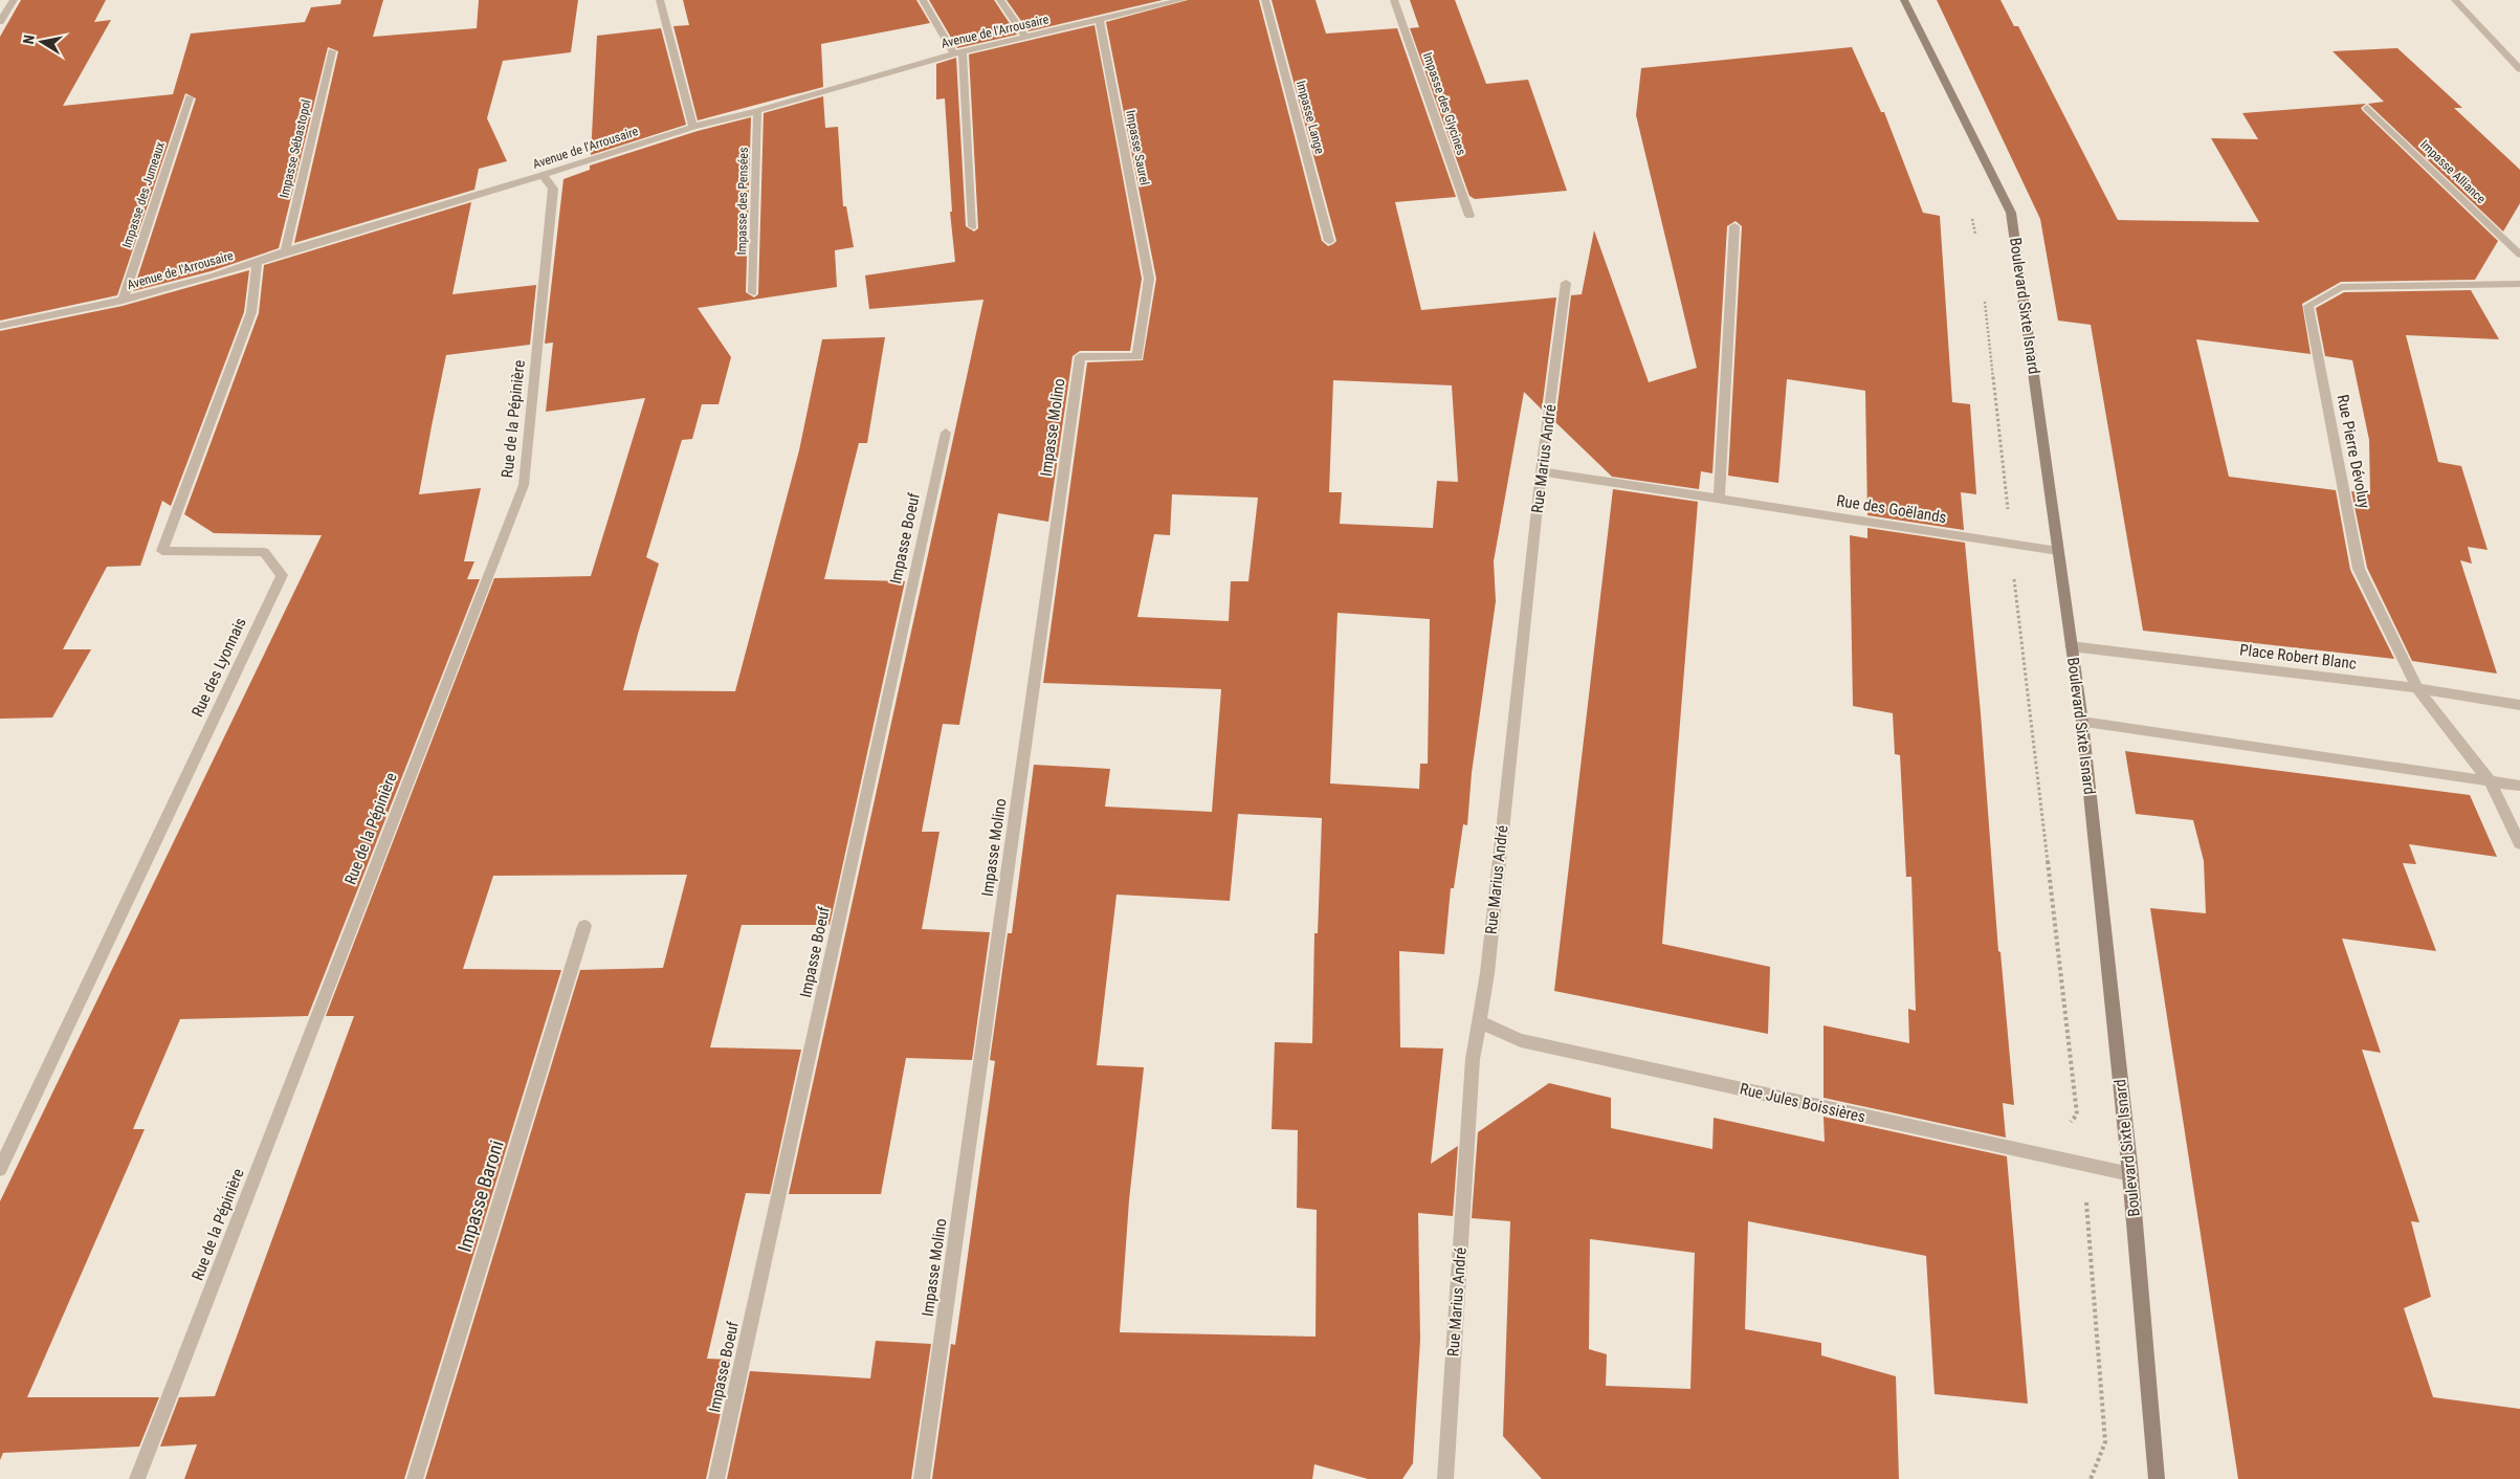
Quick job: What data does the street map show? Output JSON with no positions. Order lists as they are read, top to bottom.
{
  "streets": {
    "street": [
      "Avenue de l'Arrousaire",
      "Impasse des Glycines",
      "Impasse Lange",
      "Impasse Saurel",
      "Impasse Sébastopol",
      "Impasse Alliance",
      "Impasse des Jumeaux",
      "Impasse des Pensées",
      "Boulevard Sixte Isnard",
      "Rue de la Pépinière",
      "Impasse Molino",
      "Rue Pierre Dévoluy",
      "Rue Marius André",
      "Rue des Goëlands",
      "Impasse Boeuf",
      "Place Robert Blanc",
      "Rue des Lyonnais",
      "Rue Jules Boissières",
      "Impasse Baroni"
    ]
  },
  "crossings": [
    ["Avenue de l'Arrousaire", "Impasse Saurel"],
    ["Avenue de l'Arrousaire", "Impasse Sébastopol"],
    ["Avenue de l'Arrousaire", "Impasse des Jumeaux"],
    ["Avenue de l'Arrousaire", "Impasse des Pensées"],
    ["Avenue de l'Arrousaire", "Rue de la Pépinière"],
    ["Avenue de l'Arrousaire", "Rue des Lyonnais"],
    ["Impasse Saurel", "Impasse Molino"],
    ["Boulevard Sixte Isnard", "Rue des Goëlands"],
    ["Boulevard Sixte Isnard", "Place Robert Blanc"],
    ["Boulevard Sixte Isnard", "Rue Jules Boissières"],
    ["Rue Pierre Dévoluy", "Place Robert Blanc"],
    ["Rue Marius André", "Rue des Goëlands"],
    ["Rue Marius André", "Rue Jules Boissières"]
  ],
  "north": "left"
}
